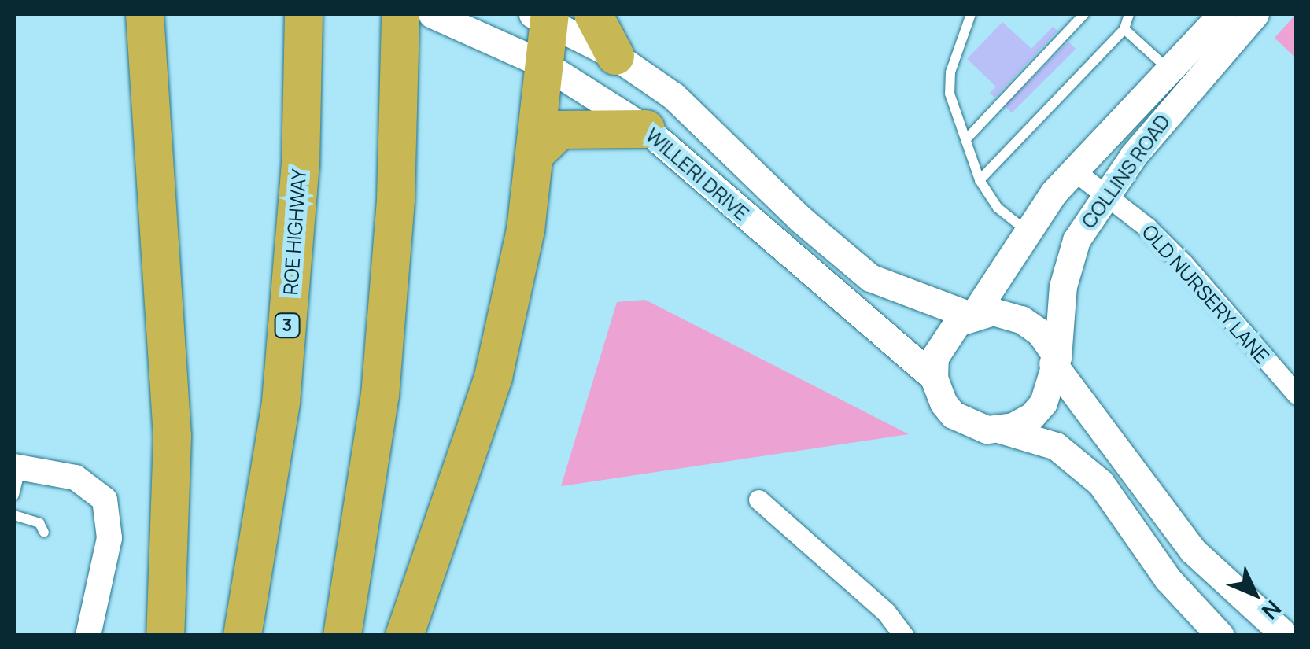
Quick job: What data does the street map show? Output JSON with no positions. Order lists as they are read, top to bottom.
{
  "streets": {
    "highway": ["ROE HIGHWAY", "3"],
    "main road": ["COLLINS ROAD", "WILLERI DRIVE"],
    "street": ["OLD NURSERY LANE"]
  },
  "crossings": [
    ["COLLINS ROAD", "WILLERI DRIVE"],
    ["COLLINS ROAD", "OLD NURSERY LANE"]
  ],
  "north": "bottom right"
}
